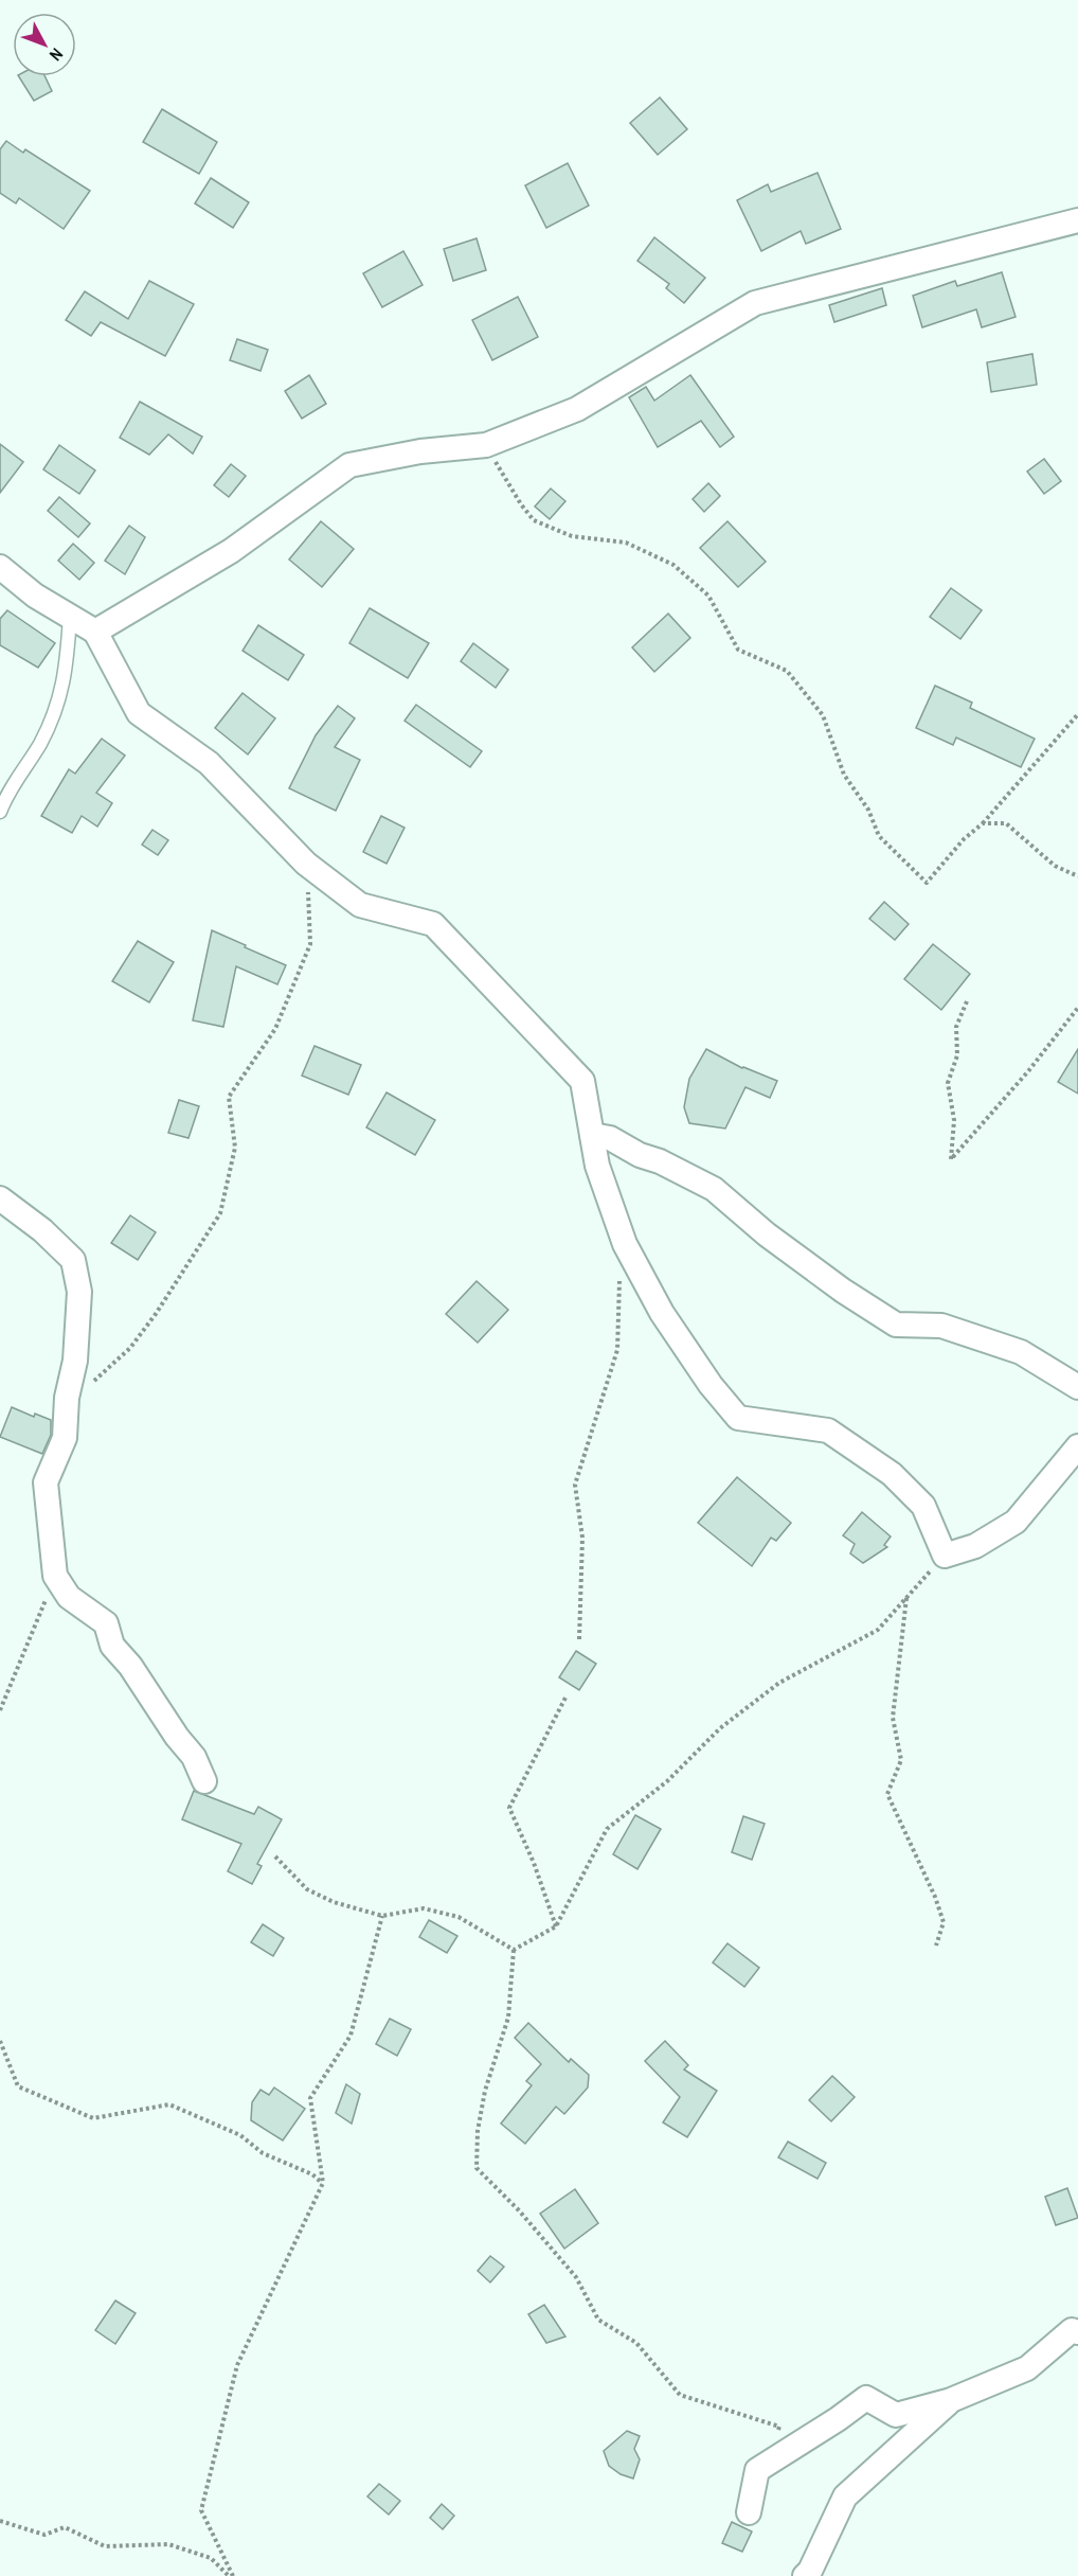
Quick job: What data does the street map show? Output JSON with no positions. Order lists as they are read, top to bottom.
{
  "north": "bottom right"
}
